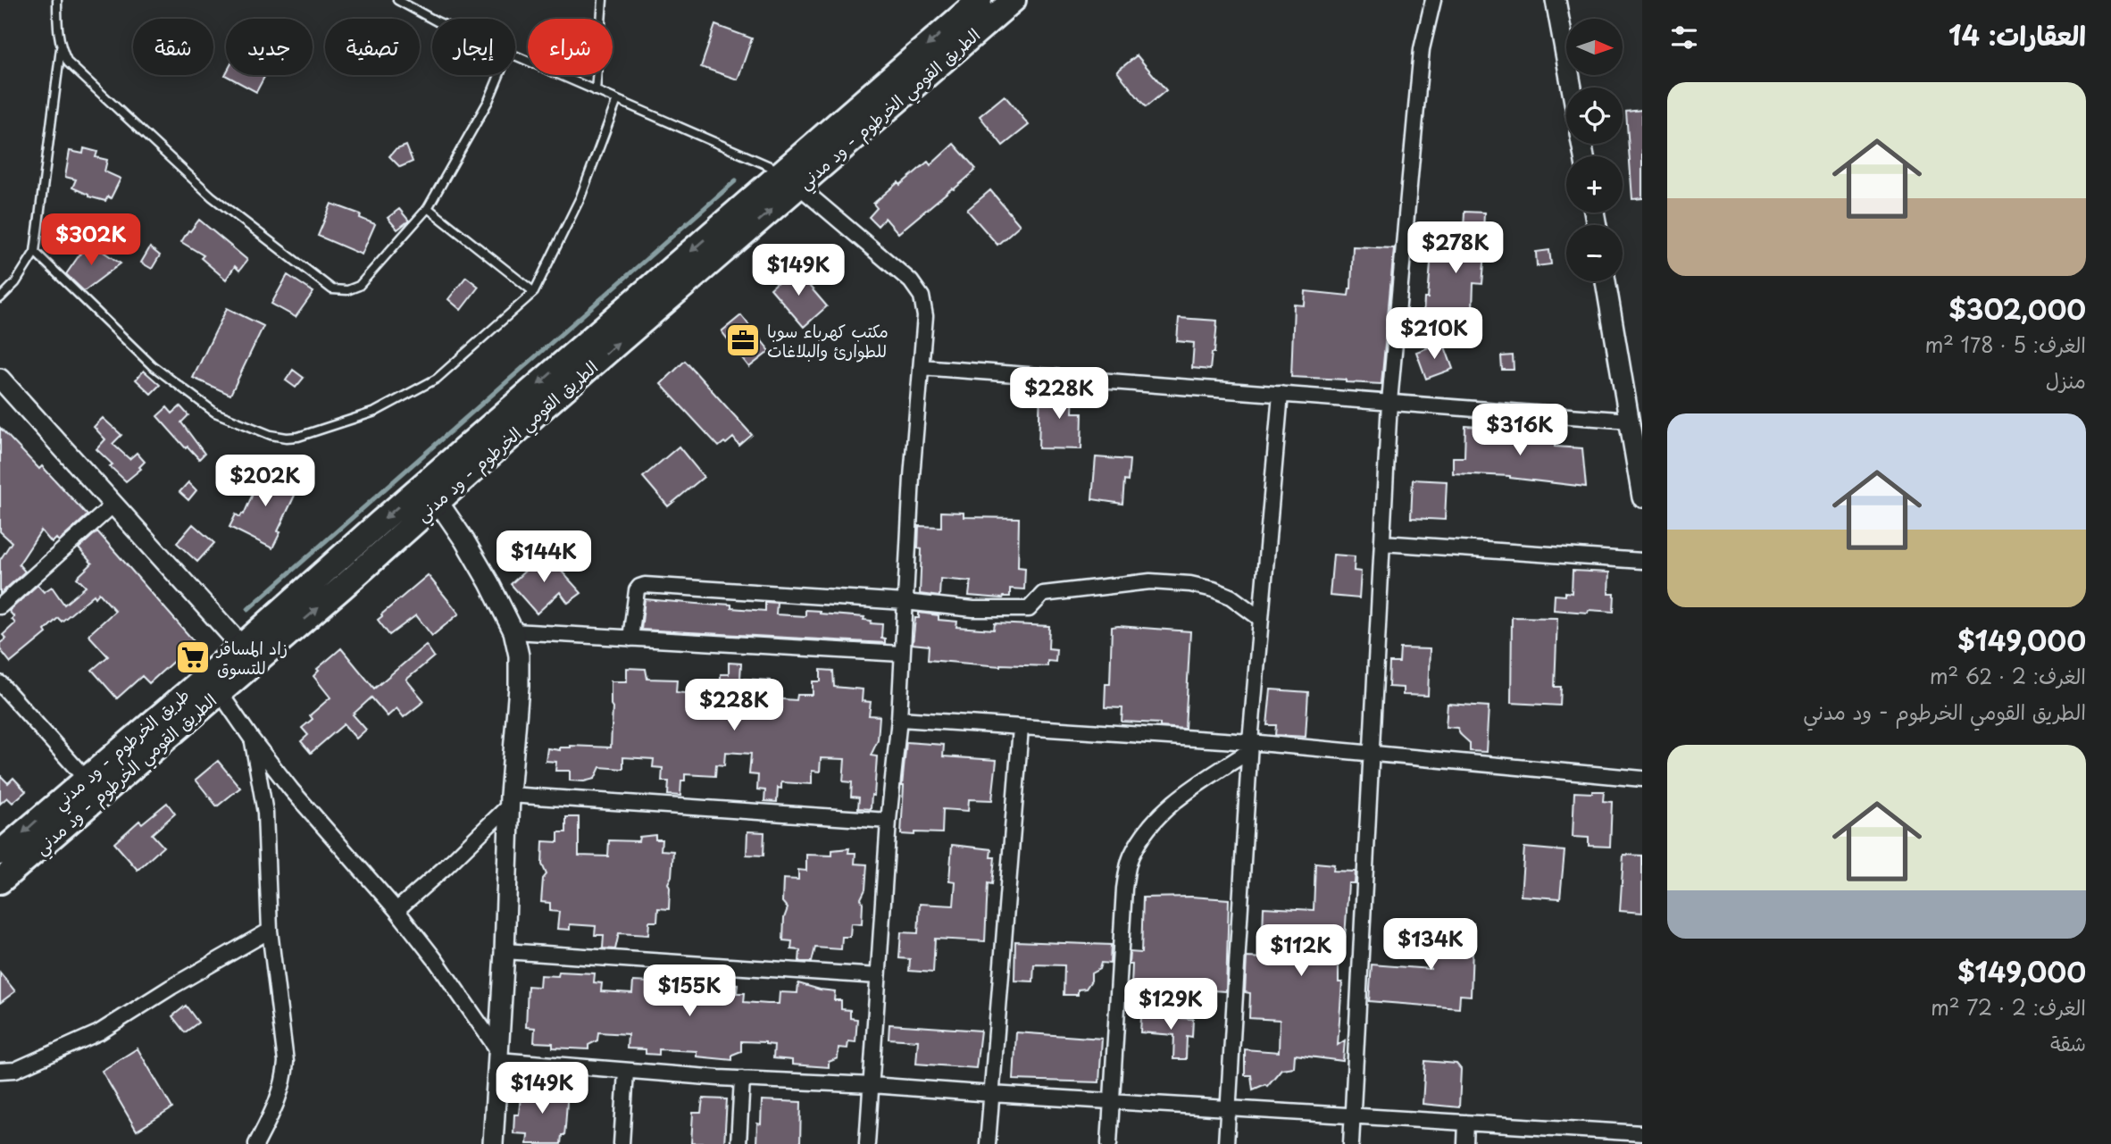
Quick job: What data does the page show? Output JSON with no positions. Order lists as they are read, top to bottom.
{
  "streets": {
    "highway": ["الطريق القومي الخرطوم - ود مدني", "طريق الخرطوم - ود مدني"]
  },
  "crossings": [
    ["الطريق القومي الخرطوم - ود مدني", "طريق الخرطوم - ود مدني"]
  ],
  "one_way": ["طريق الخرطوم - ود مدني"],
  "places": {
    "office": ["مكتب كهرباء سوبا للطوارئ والبلاغات"],
    "supermarket": ["زاد المسافر للتسوق"]
  },
  "north": "right",
  "page": {
    "heading": "العقارات: 14",
    "map_buttons": ["+", "−"],
    "chip": [
      "شراء",
      "إيجار",
      "تصفية",
      "جديد",
      "شقة"
    ],
    "list": [
      {
        "name": "$302,000",
        "note": "الغرف: 5 · 178 m² · منزل"
      },
      {
        "name": "$149,000",
        "note": "الغرف: 2 · 62 m² · الطريق القومي الخرطوم - ود مدني"
      },
      {
        "name": "$149,000",
        "note": "الغرف: 2 · 72 m² · شقة"
      }
    ],
    "price": [
      "$302K",
      "$278K",
      "$149K",
      "$210K",
      "$228K",
      "$316K",
      "$202K",
      "$144K",
      "$228K",
      "$134K",
      "$112K",
      "$155K",
      "$129K",
      "$149K"
    ]
  }
}
